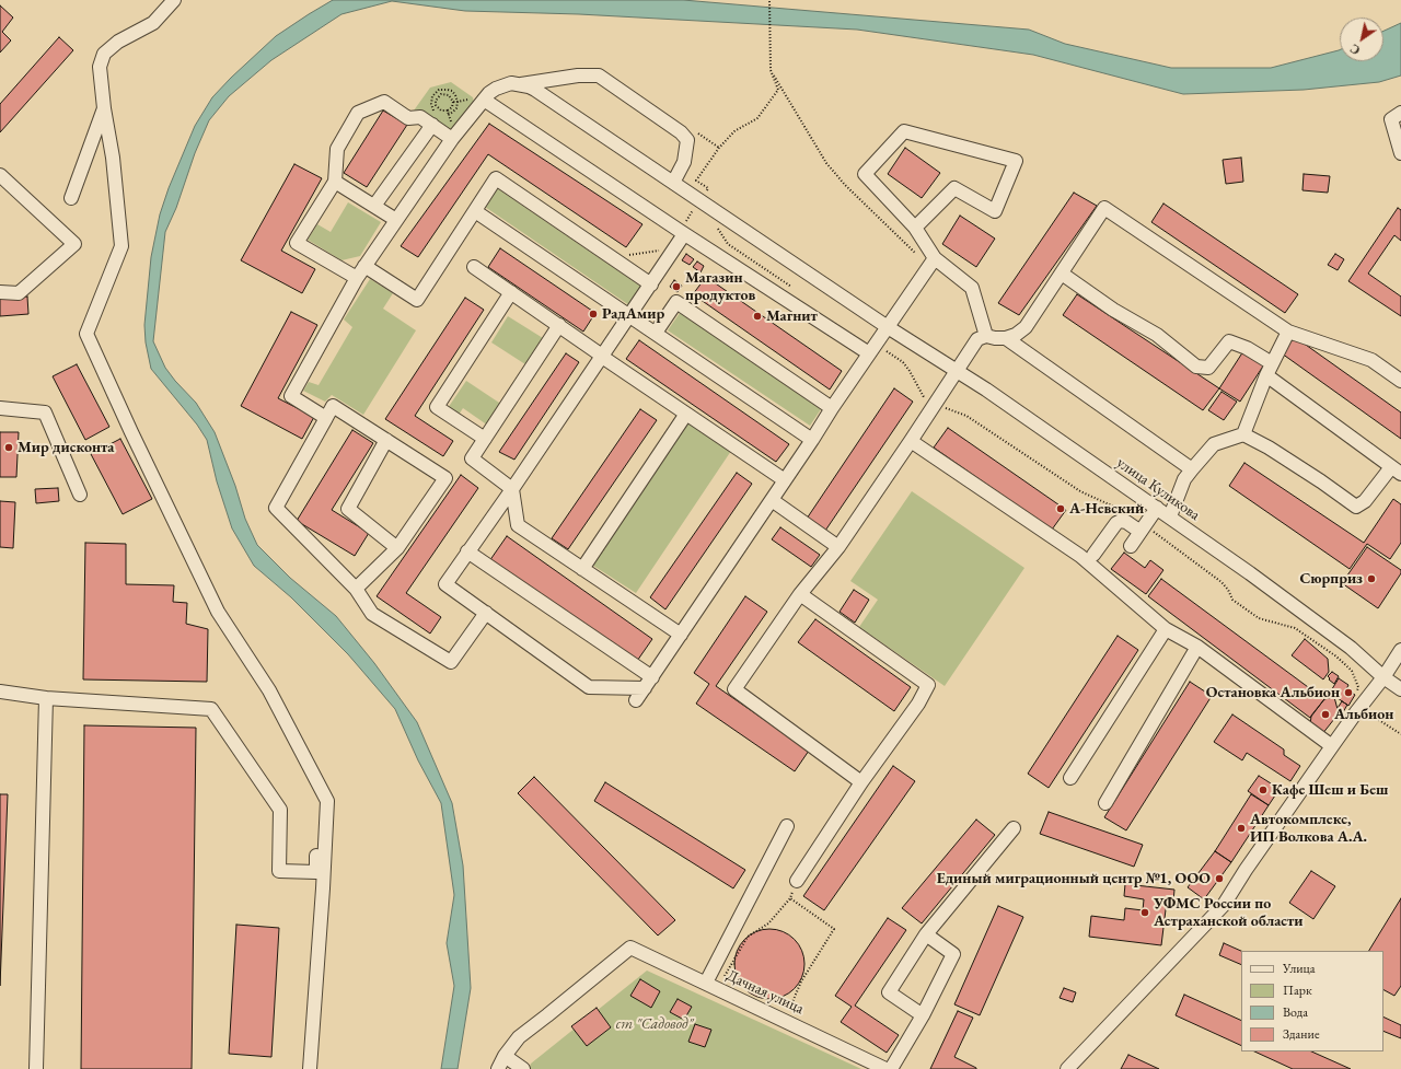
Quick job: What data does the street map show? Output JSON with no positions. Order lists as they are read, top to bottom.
{
  "streets": {
    "street": ["улица Куликова", "Дачная улица"]
  },
  "parks": ["ст \"Садовод\""],
  "places": [
    "Магазин продуктов",
    "РадАмир",
    "Магнит",
    "Мир дисконта",
    "А-Невский",
    "Сюрприз",
    "Остановка Альбион",
    "Альбион",
    "Кафе Шеш и Беш",
    "Автокомплекс, ИП Волкова А.А.",
    "Единый миграционный центр №1, ООО",
    "УФМС России по Астраханской области"
  ],
  "legend": [
    "Улица",
    "Парк",
    "Вода",
    "Здание"
  ],
  "north": "bottom left"
}
